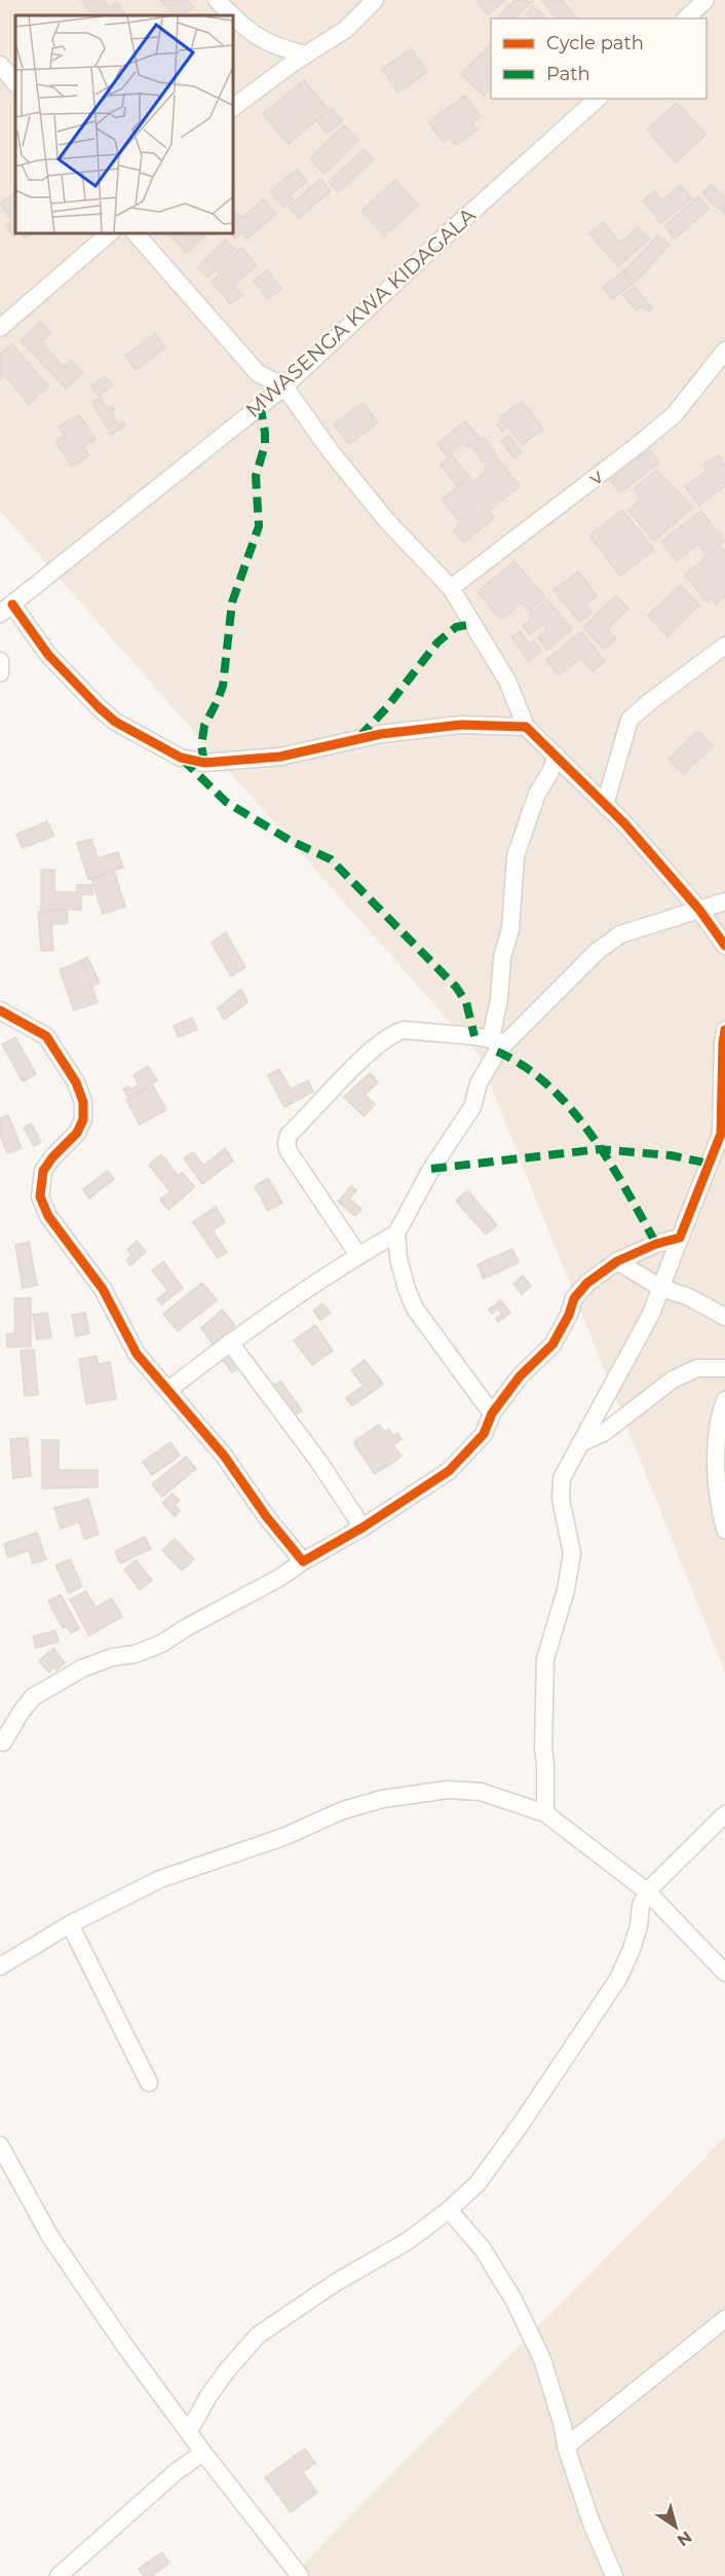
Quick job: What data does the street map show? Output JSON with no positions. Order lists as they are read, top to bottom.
{
  "streets": {
    "street": ["MWASENGA KWA KIDAGALA", "v"]
  },
  "legend": ["Cycle path", "Path"],
  "north": "bottom right"
}
